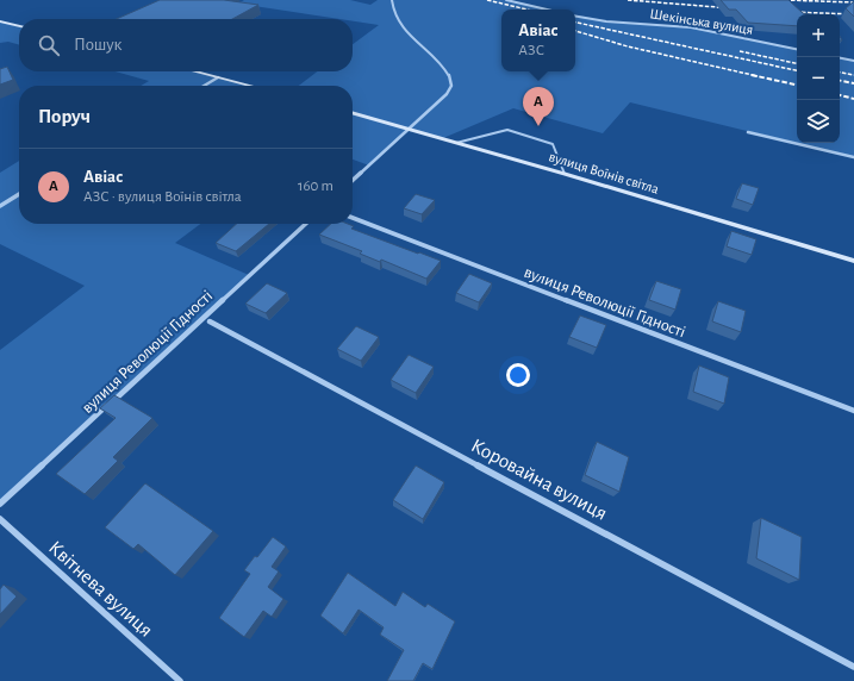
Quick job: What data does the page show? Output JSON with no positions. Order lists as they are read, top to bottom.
{
  "streets": {
    "street": [
      "Шекінська вулиця",
      "вулиця Воїнів світла",
      "вулиця Революції Гідності",
      "Коровайна вулиця",
      "Квітнева вулиця"
    ]
  },
  "page": {
    "popup": ["Авіас", "АЗС"],
    "map_buttons": ["+", "−"],
    "search": "Пошук",
    "heading": "Поруч",
    "pins": "A",
    "list": [
      {
        "mark": "A",
        "name": "Авіас",
        "note": "АЗС · вулиця Воїнів світла",
        "value": "160 m"
      }
    ]
  }
}
